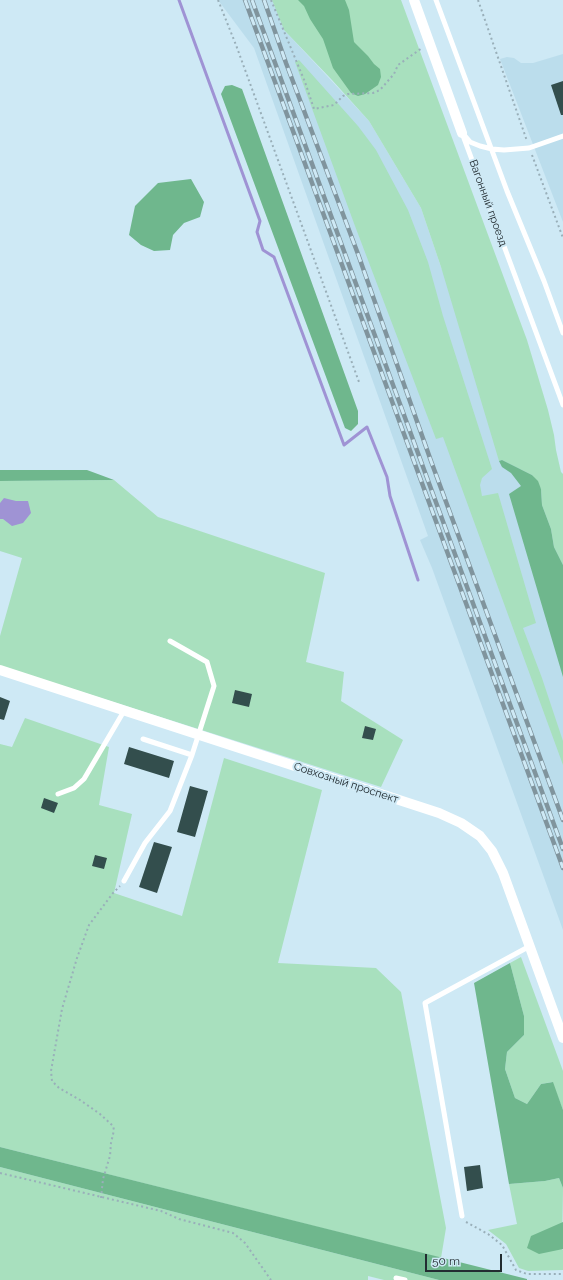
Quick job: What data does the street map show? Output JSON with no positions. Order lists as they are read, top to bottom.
{
  "streets": {
    "street": ["Вагонный проезд", "Совхозный проспект"]
  },
  "scale_bar": "50 m"
}
